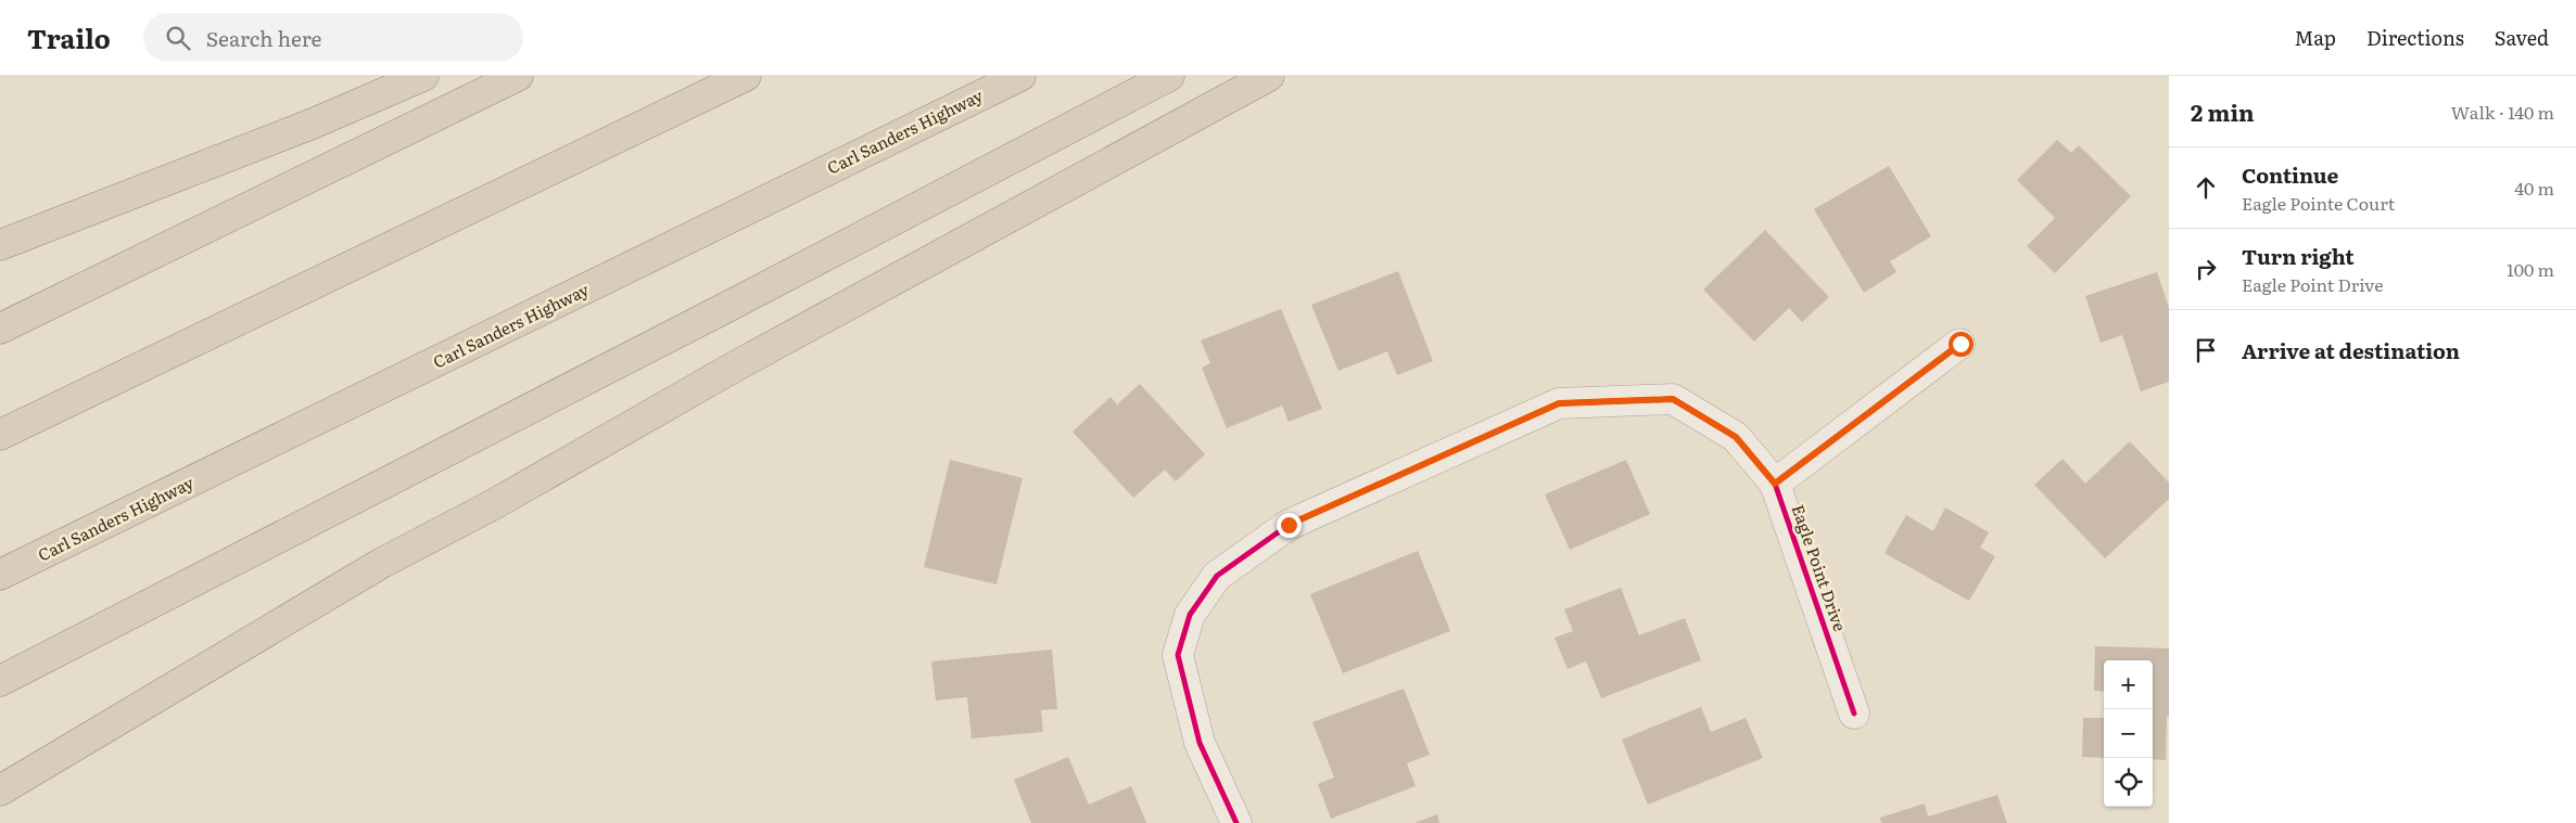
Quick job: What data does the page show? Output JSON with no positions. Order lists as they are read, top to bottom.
{
  "streets": {
    "highway": ["Carl Sanders Highway"],
    "street": ["Eagle Point Drive"]
  },
  "page": {
    "header": "Trailo",
    "search": "Search here",
    "nav": ["Map", "Directions", "Saved"],
    "heading": ["2 min", "Walk · 140 m"],
    "list": [
      ["Continue", "Eagle Pointe Court", "40 m"],
      ["Turn right", "Eagle Point Drive", "100 m"],
      "Arrive at destination"
    ],
    "map_buttons": ["+", "−"]
  }
}
